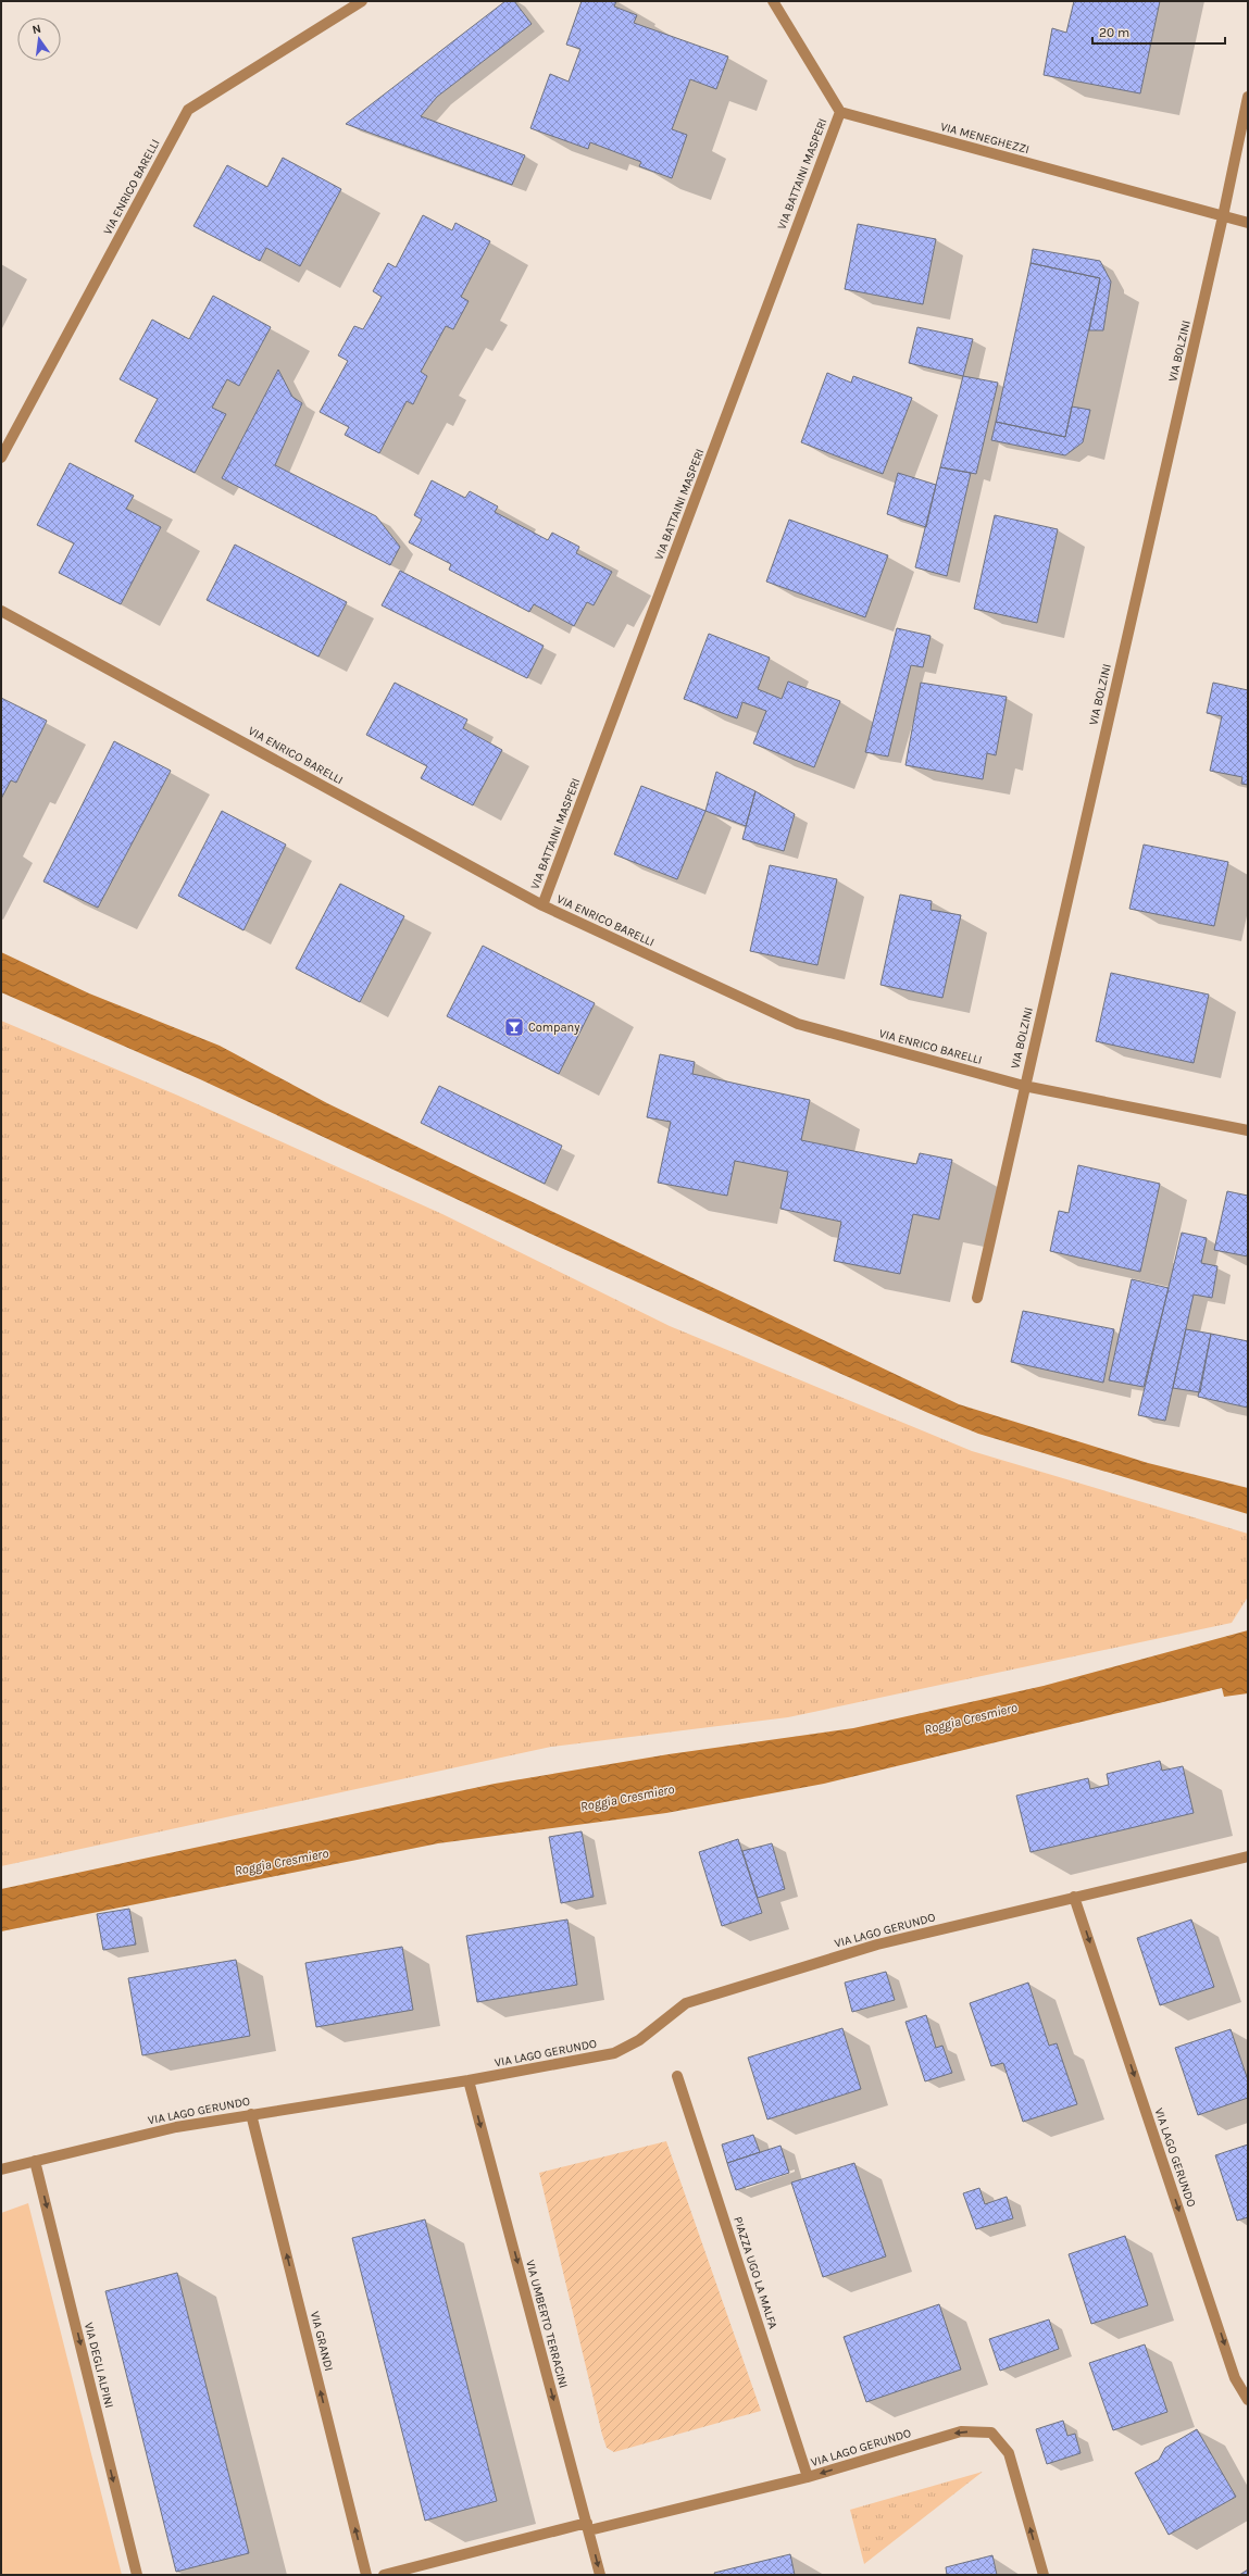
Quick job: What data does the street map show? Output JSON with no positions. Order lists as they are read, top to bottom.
{
  "streets": {
    "street": [
      "VIA MENEGHEZZI",
      "VIA BATTAINI MASPERI",
      "VIA ENRICO BARELLI",
      "VIA BOLZINI",
      "VIA LAGO GERUNDO",
      "PIAZZA UGO LA MALFA",
      "VIA UMBERTO TERRACINI",
      "VIA GRANDI",
      "VIA DEGLI ALPINI"
    ]
  },
  "crossings": [
    ["VIA MENEGHEZZI", "VIA BATTAINI MASPERI"],
    ["VIA MENEGHEZZI", "VIA BOLZINI"],
    ["VIA BATTAINI MASPERI", "VIA ENRICO BARELLI"],
    ["VIA ENRICO BARELLI", "VIA BOLZINI"],
    ["VIA LAGO GERUNDO", "PIAZZA UGO LA MALFA"],
    ["VIA LAGO GERUNDO", "VIA UMBERTO TERRACINI"],
    ["VIA LAGO GERUNDO", "VIA GRANDI"],
    ["VIA LAGO GERUNDO", "VIA DEGLI ALPINI"]
  ],
  "one_way": ["VIA UMBERTO TERRACINI", "VIA GRANDI", "VIA DEGLI ALPINI"],
  "water": ["Roggia Cresmiero"],
  "places": {
    "bar": ["Company"]
  },
  "scale_bar": "20 m",
  "north": "top"
}
